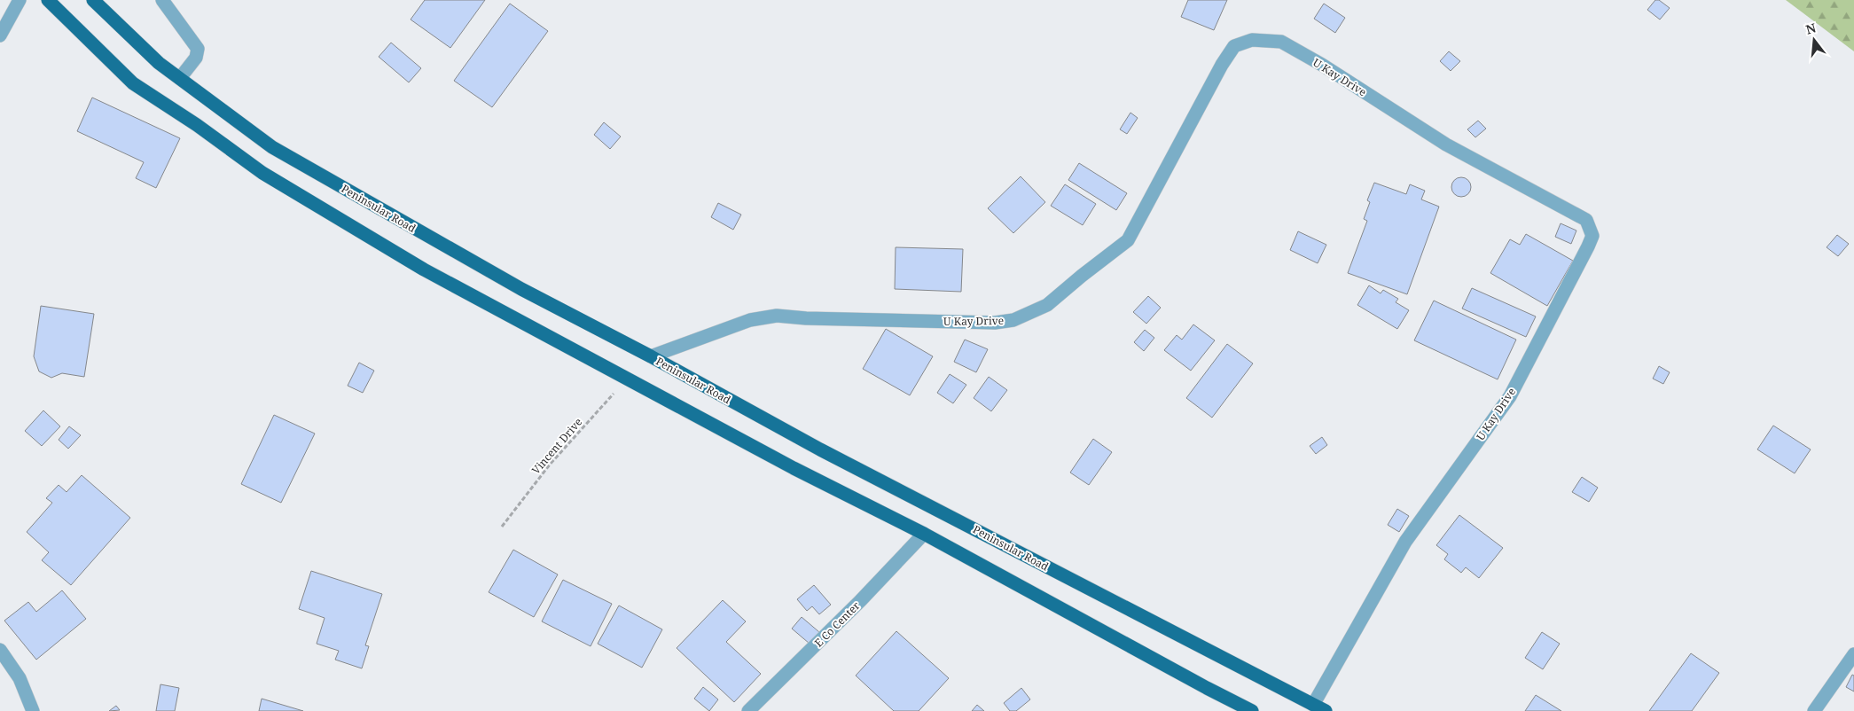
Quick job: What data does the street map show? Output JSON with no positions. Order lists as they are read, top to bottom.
{
  "streets": {
    "main road": ["Peninsular Road"],
    "street": ["U Kay Drive", "E Co Center"],
    "path": ["Vincent Drive"]
  },
  "crossings": [
    ["U Kay Drive", "Peninsular Road"]
  ],
  "north": "top"
}
